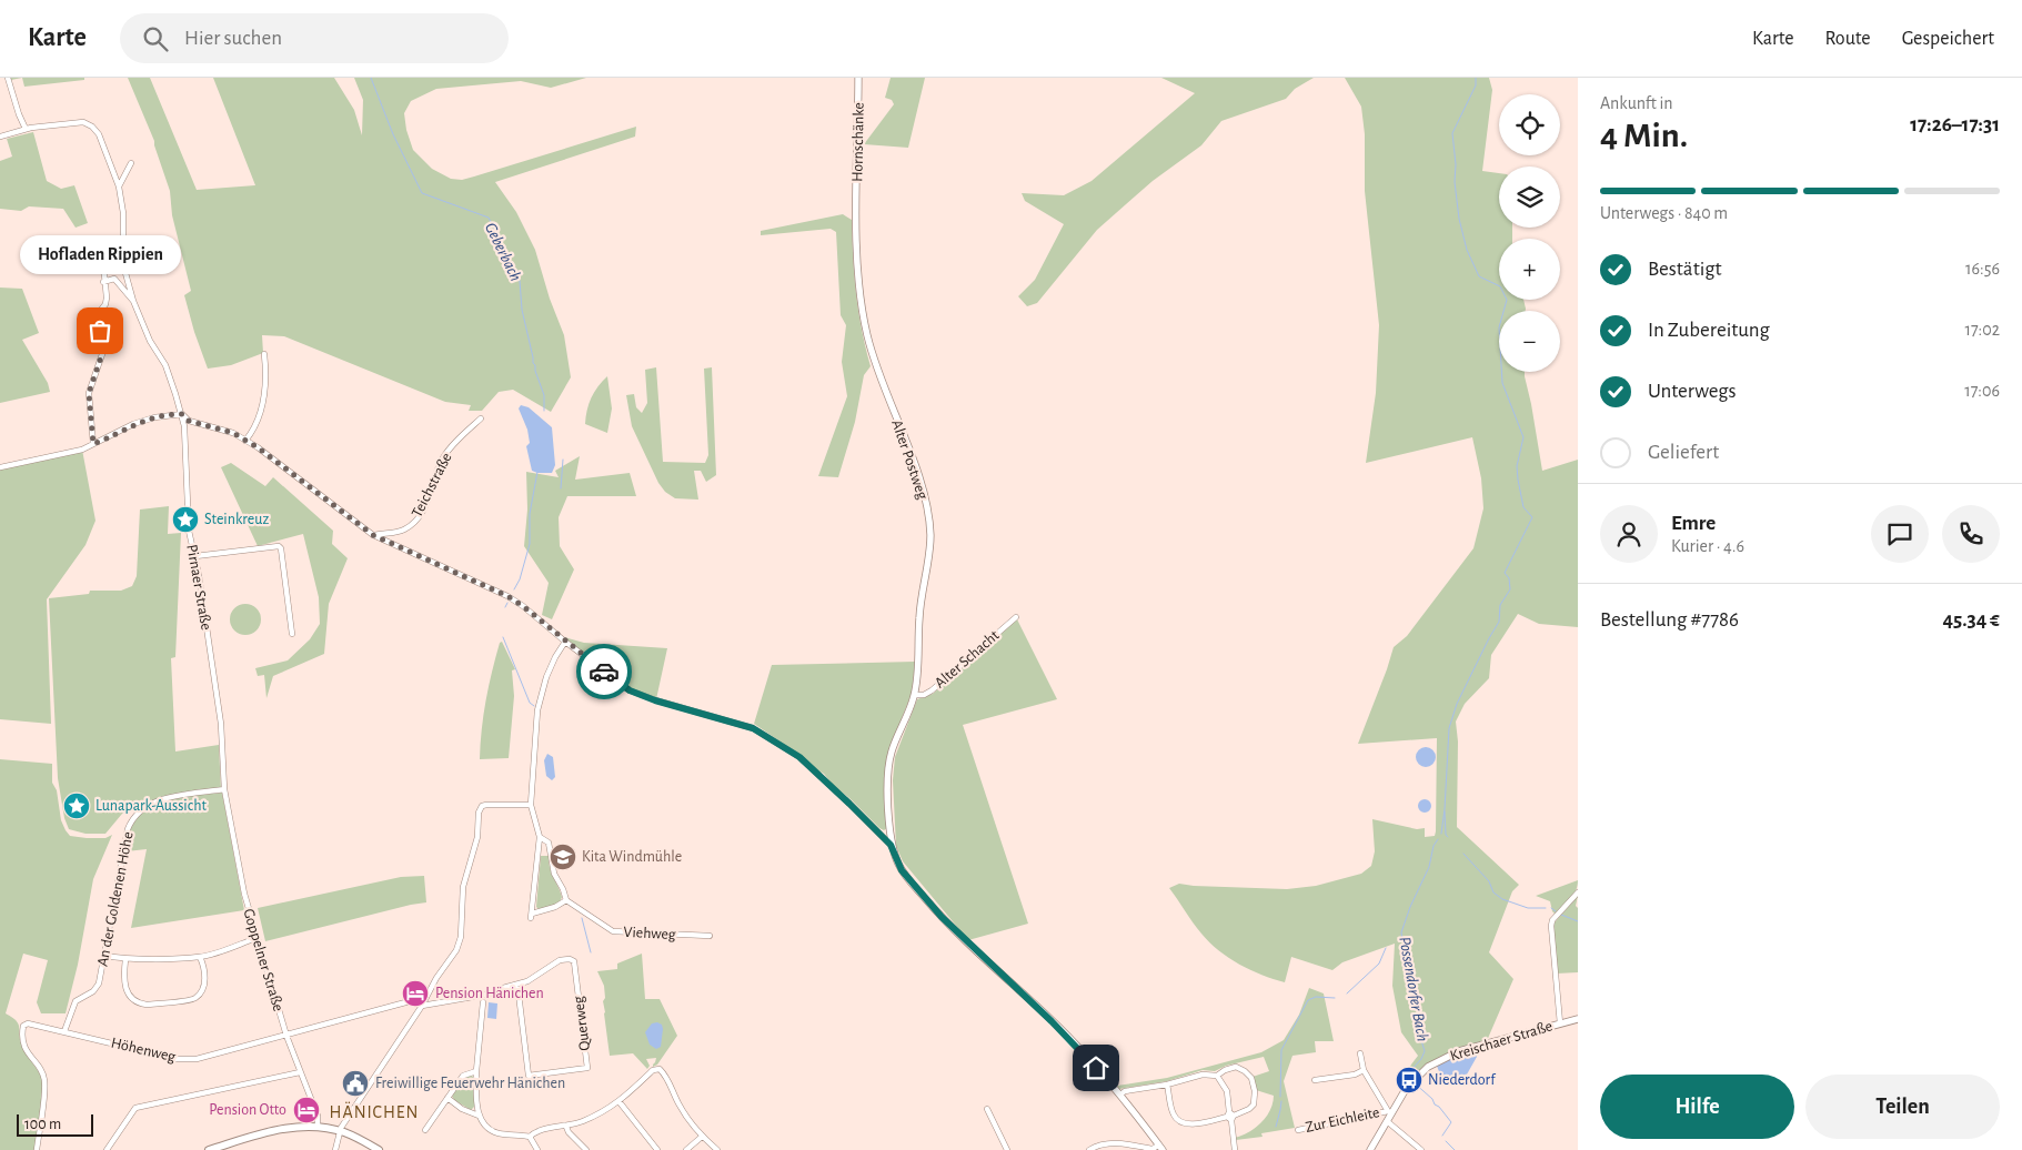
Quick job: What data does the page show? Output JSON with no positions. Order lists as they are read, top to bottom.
{
  "streets": {
    "street": [
      "Hornschänke",
      "Alter Postweg",
      "Teichstraße",
      "Pirnaer Straße",
      "Alter Schacht",
      "An der Goldenen Höhe",
      "Viehweg",
      "Goppelner Straße",
      "Querweg",
      "Kreischaer Straße",
      "Höhenweg",
      "Zur Eichleite"
    ]
  },
  "crossings": [
    ["Hornschänke", "Alter Postweg"],
    ["Alter Postweg", "Alter Schacht"],
    ["Pirnaer Straße", "An der Goldenen Höhe"],
    ["Pirnaer Straße", "Goppelner Straße"],
    ["An der Goldenen Höhe", "Goppelner Straße"],
    ["An der Goldenen Höhe", "Höhenweg"],
    ["Goppelner Straße", "Höhenweg"],
    ["Querweg", "Höhenweg"],
    ["Kreischaer Straße", "Zur Eichleite"]
  ],
  "districts": ["HÄNICHEN"],
  "water": ["Geberbach", "Possendorfer Bach"],
  "places": {
    "other": ["Hofladen Rippien"],
    "place": ["Steinkreuz", "Lunapark-Aussicht"],
    "school or university": ["Kita Windmühle"],
    "hotel": ["Pension Hänichen", "Pension Otto"],
    "bus stop": ["Niederdorf"],
    "public building": ["Freiwillige Feuerwehr Hänichen"]
  },
  "scale_bar": "100 m",
  "page": {
    "header": "Karte",
    "search": "Hier suchen",
    "nav": ["Karte", "Route", "Gespeichert"],
    "heading": ["4 Min.", "Ankunft in", "17:26–17:31"],
    "panel": [
      "Emre",
      "Kurier · 4.6",
      "Bestellung #7786",
      "45.34 €"
    ],
    "map_buttons": ["+", "−"],
    "bar": "Unterwegs · 840 m",
    "bubble": "Hofladen Rippien",
    "list": [
      ["Bestätigt", "16:56"],
      ["In Zubereitung", "17:02"],
      ["Unterwegs", "17:06"],
      "Geliefert"
    ],
    "buttons": ["Hilfe", "Teilen"],
    "scale": "100 m"
  }
}
